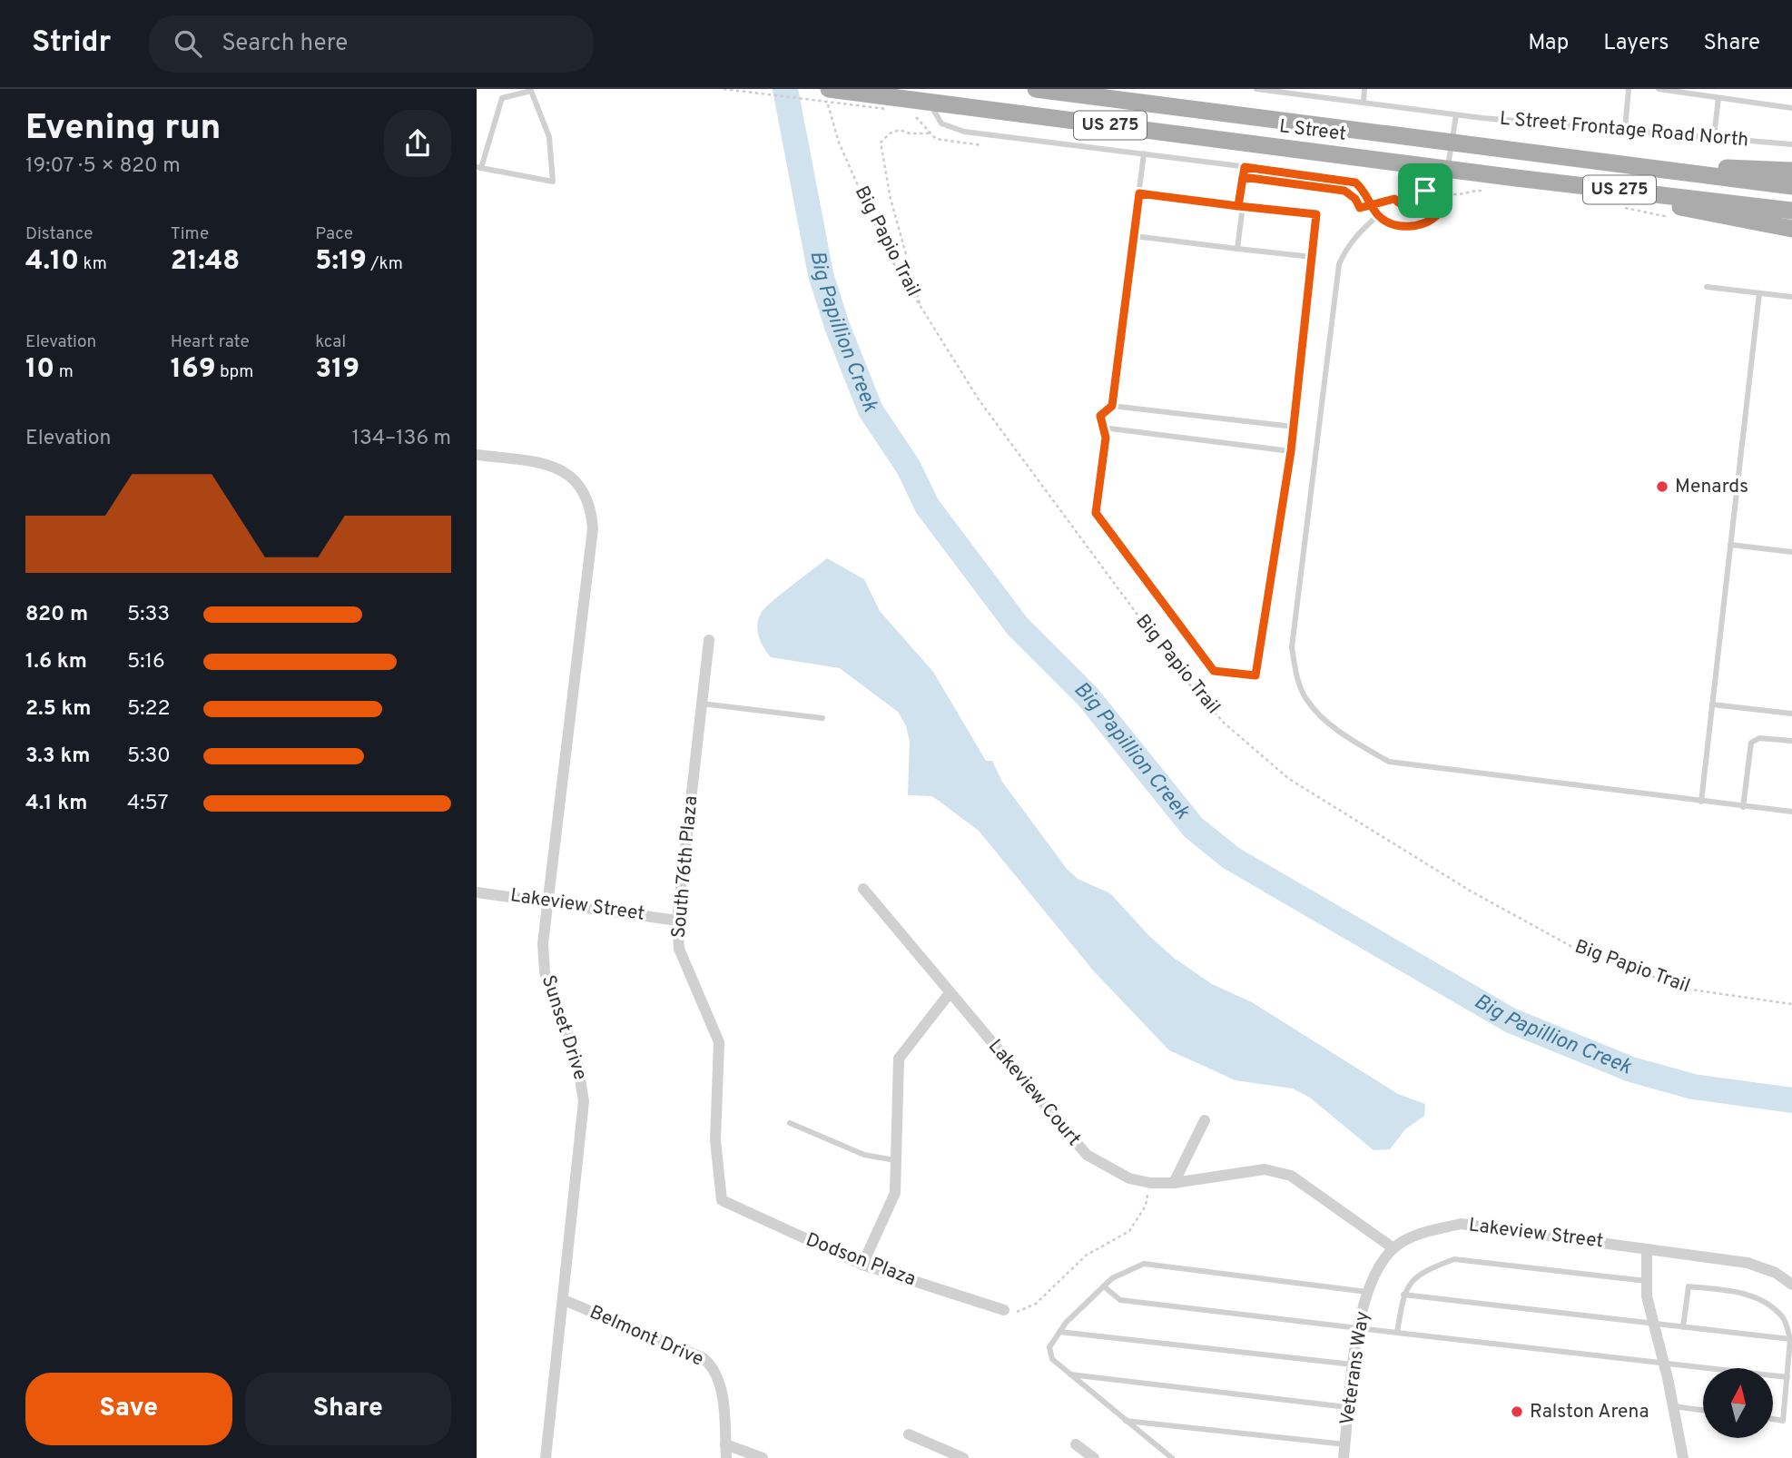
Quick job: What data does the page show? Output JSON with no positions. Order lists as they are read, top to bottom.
{
  "streets": {
    "main road": ["US 275", "L Street"],
    "street": [
      "South 76th Plaza",
      "Lakeview Street",
      "Sunset Drive",
      "Lakeview Court",
      "Dodson Plaza",
      "Belmont Drive",
      "Veterans Way"
    ],
    "lane": ["L Street Frontage Road North"],
    "path": ["Big Papio Trail"]
  },
  "crossings": [
    ["L Street", "Big Papio Trail"],
    ["South 76th Plaza", "Lakeview Street"],
    ["South 76th Plaza", "Dodson Plaza"],
    ["Lakeview Street", "Sunset Drive"],
    ["Lakeview Street", "Lakeview Court"],
    ["Lakeview Street", "Veterans Way"],
    ["Sunset Drive", "Belmont Drive"],
    ["Lakeview Court", "Veterans Way"]
  ],
  "water": ["Big Papillion Creek"],
  "places": ["Menards", "Ralston Arena"],
  "north": "top",
  "page": {
    "header": "Stridr",
    "search": "Search here",
    "nav": ["Map", "Layers", "Share"],
    "heading": ["Evening run", "19:07 · 5 × 820 m"],
    "stats": [
      ["Distance", "4.10 km"],
      ["Time", "21:48"],
      ["Pace", "5:19 /km"],
      ["Elevation", "10 m"],
      ["Heart rate", "169 bpm"],
      ["kcal", "319"]
    ],
    "chart": ["Elevation", "134–136 m"],
    "list": [
      {
        "name": "820 m",
        "note": "5:33"
      },
      {
        "name": "1.6 km",
        "note": "5:16"
      },
      {
        "name": "2.5 km",
        "note": "5:22"
      },
      {
        "name": "3.3 km",
        "note": "5:30"
      },
      {
        "name": "4.1 km",
        "note": "4:57"
      }
    ],
    "buttons": ["Save", "Share"]
  }
}
